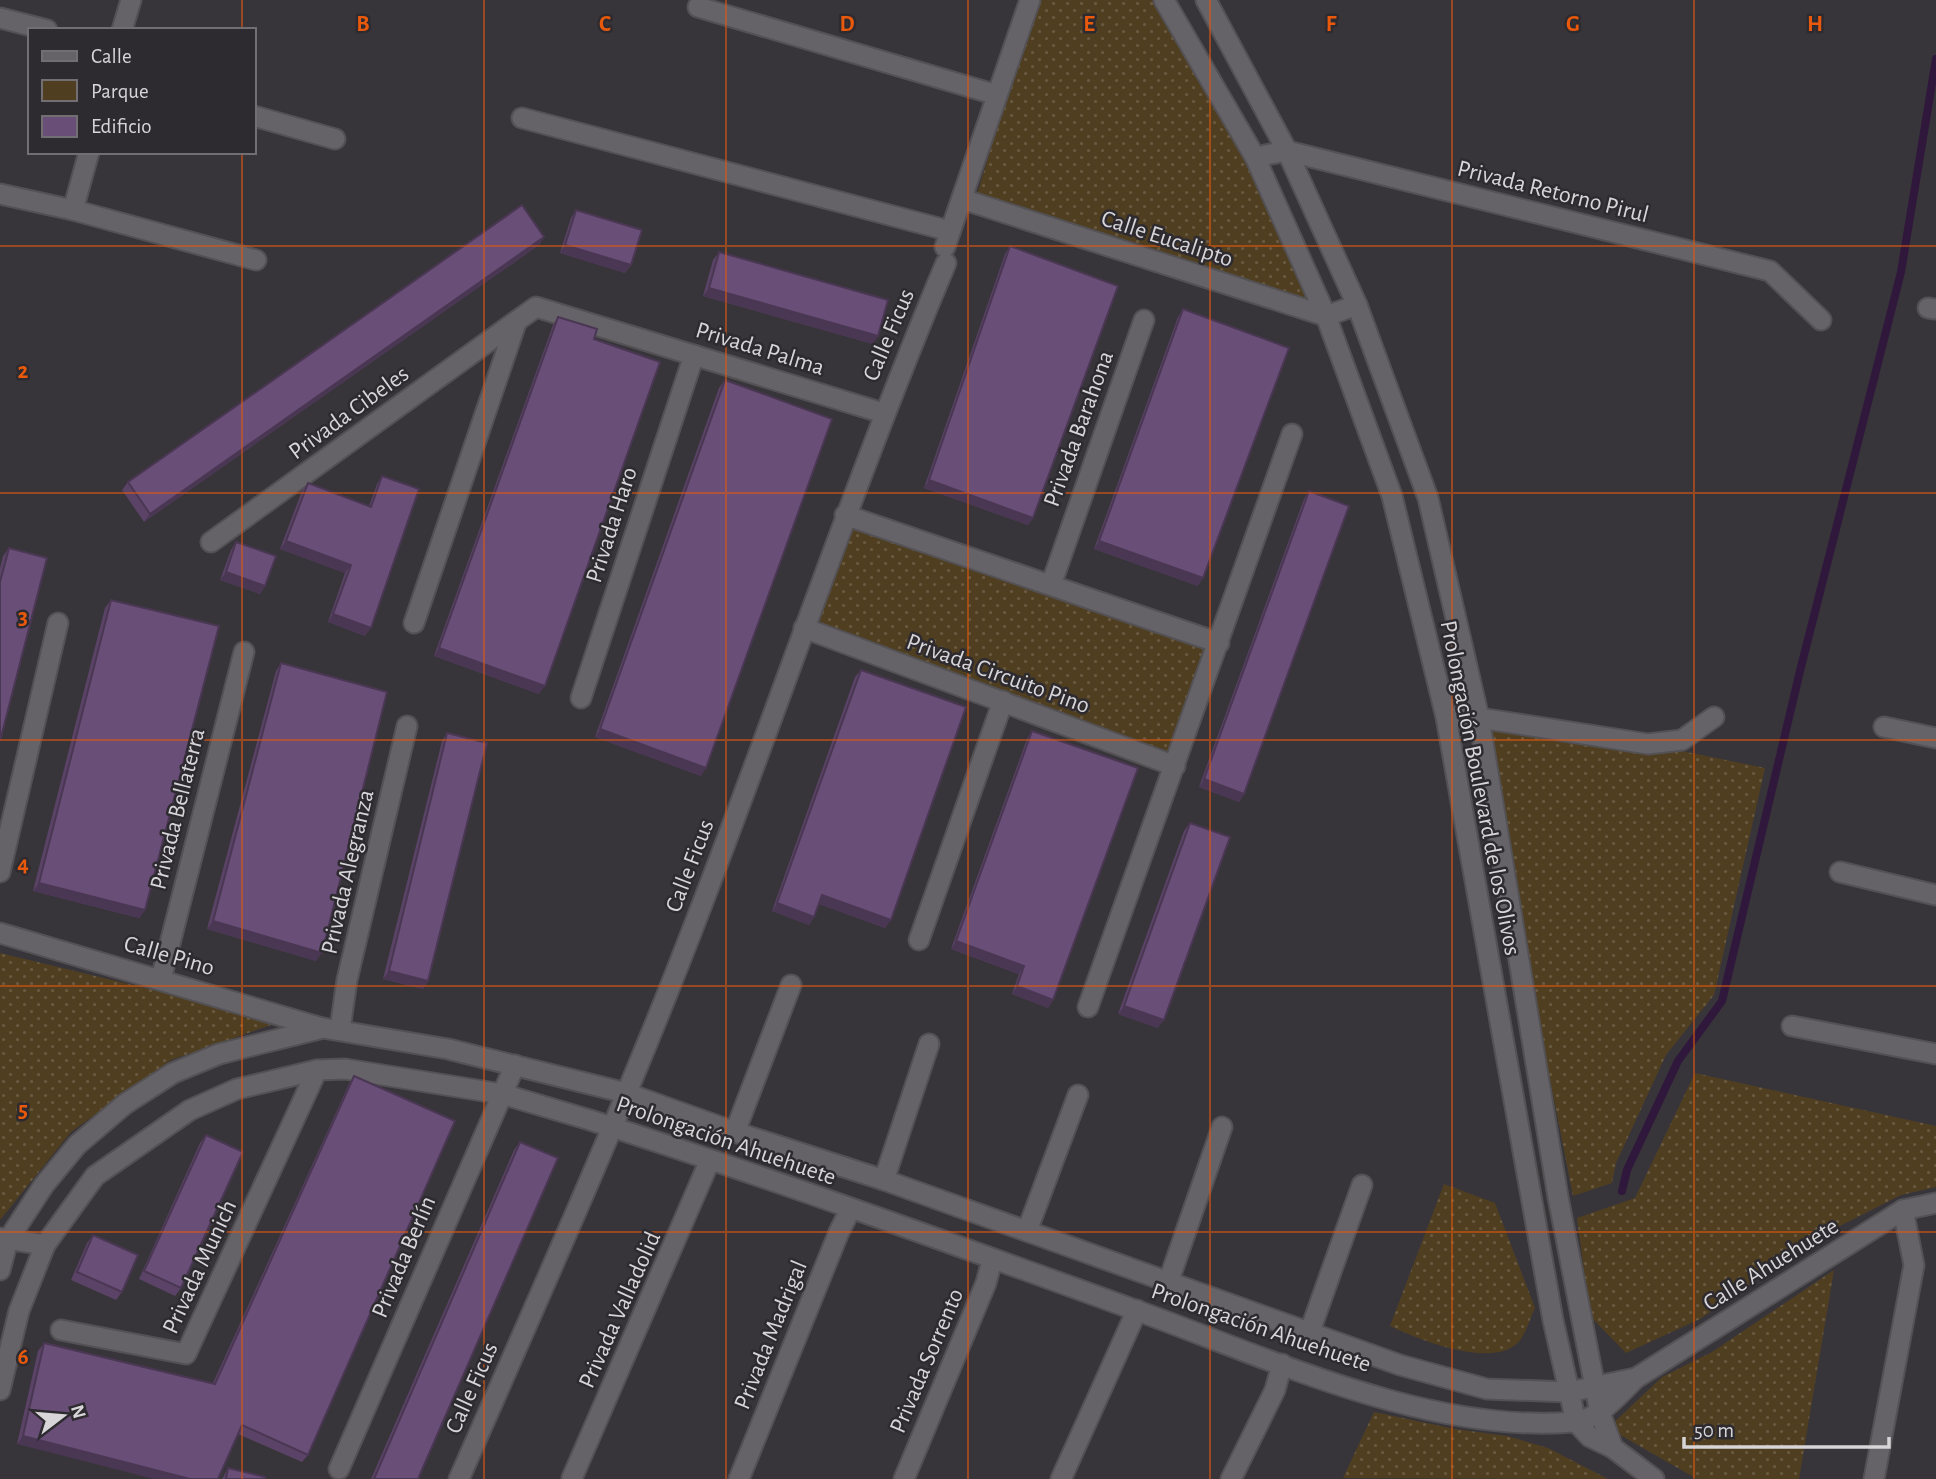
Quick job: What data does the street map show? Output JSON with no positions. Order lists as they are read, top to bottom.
{
  "streets": {
    "street": [
      "Privada Retorno Pirul",
      "Calle Eucalipto",
      "Calle Ficus",
      "Privada Palma",
      "Privada Cibeles",
      "Privada Barahona",
      "Privada Haro",
      "Privada Circuito Pino",
      "Prolongación Boulevard de los Olivos",
      "Privada Bellaterra",
      "Privada Alegranza",
      "Calle Pino",
      "Prolongación Ahuehuete",
      "Privada Berlín",
      "Calle Ahuehuete",
      "Privada Munich",
      "Privada Valladolid",
      "Privada Madrigal",
      "Privada Sorrento"
    ]
  },
  "crossings": [
    ["Privada Retorno Pirul", "Prolongación Boulevard de los Olivos"],
    ["Calle Eucalipto", "Calle Ficus"],
    ["Calle Eucalipto", "Prolongación Boulevard de los Olivos"],
    ["Calle Ficus", "Privada Palma"],
    ["Calle Ficus", "Privada Circuito Pino"],
    ["Calle Ficus", "Prolongación Ahuehuete"],
    ["Privada Palma", "Privada Cibeles"],
    ["Privada Palma", "Privada Haro"],
    ["Prolongación Boulevard de los Olivos", "Prolongación Ahuehuete"],
    ["Prolongación Boulevard de los Olivos", "Calle Ahuehuete"],
    ["Privada Bellaterra", "Calle Pino"],
    ["Privada Alegranza", "Calle Pino"],
    ["Privada Alegranza", "Prolongación Ahuehuete"],
    ["Calle Pino", "Prolongación Ahuehuete"],
    ["Prolongación Ahuehuete", "Privada Berlín"],
    ["Prolongación Ahuehuete", "Calle Ahuehuete"],
    ["Prolongación Ahuehuete", "Privada Munich"],
    ["Prolongación Ahuehuete", "Privada Valladolid"],
    ["Prolongación Ahuehuete", "Privada Madrigal"],
    ["Prolongación Ahuehuete", "Privada Sorrento"]
  ],
  "legend": ["Calle", "Parque", "Edificio"],
  "scale_bar": "50 m",
  "north": "right",
  "grid": {
    "columns": [
      "B",
      "C",
      "D",
      "E",
      "F",
      "G",
      "H"
    ],
    "rows": [
      "2",
      "3",
      "4",
      "5",
      "6"
    ]
  }
}
